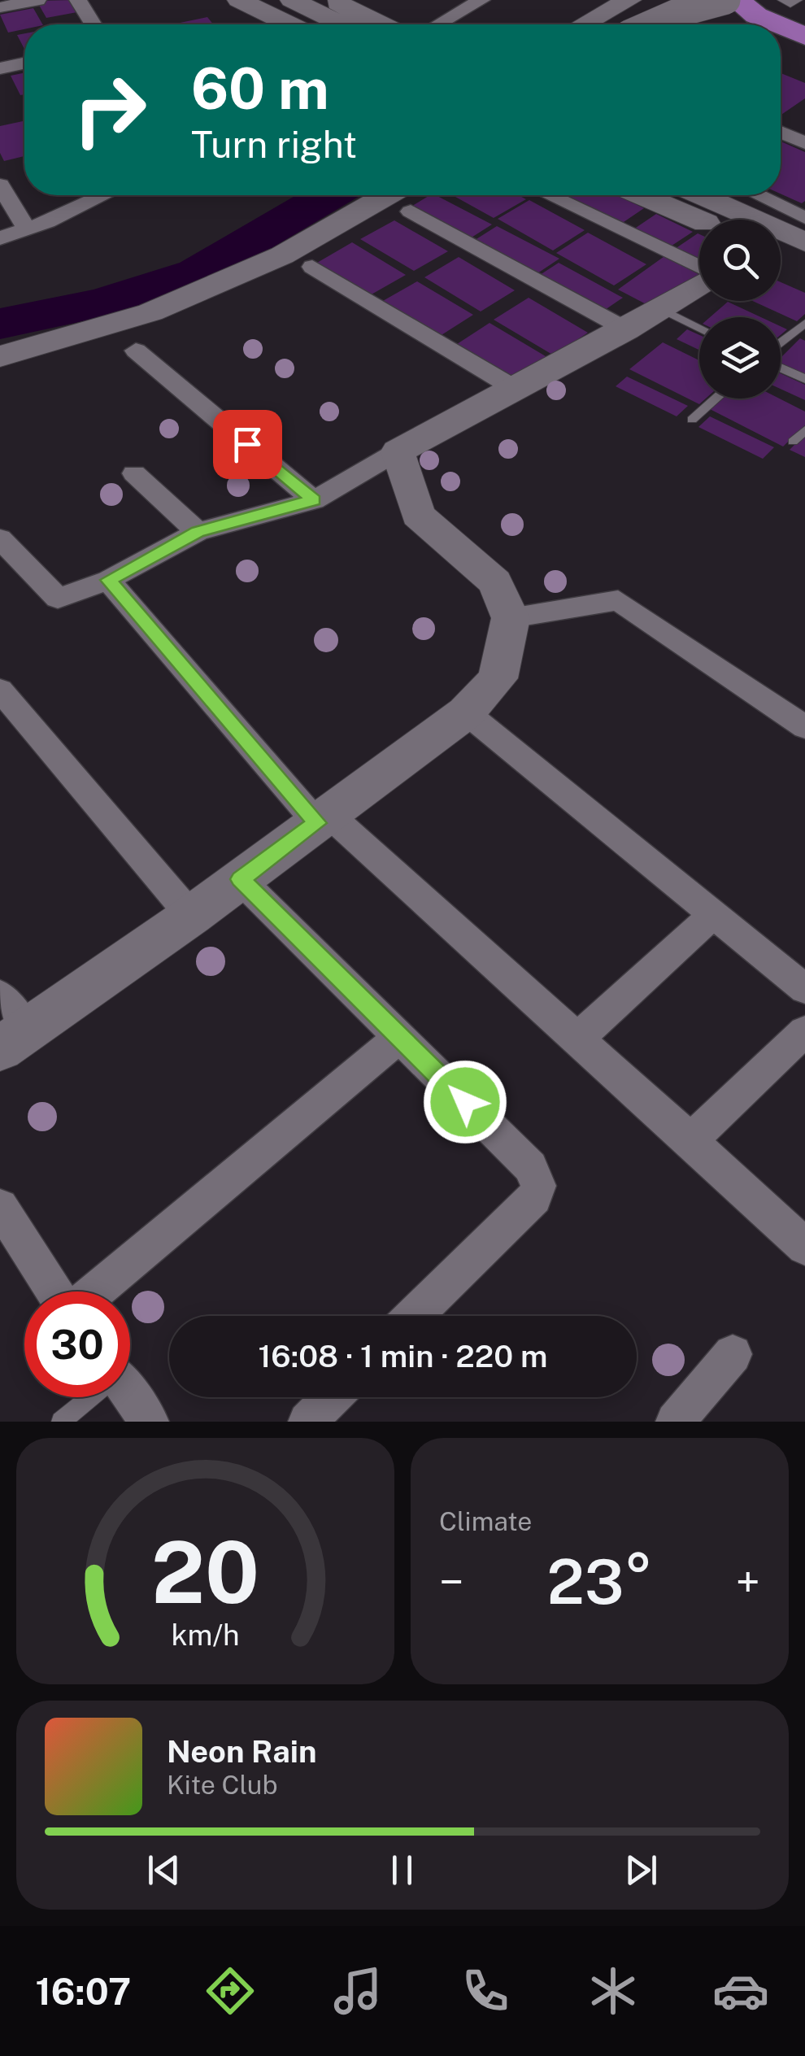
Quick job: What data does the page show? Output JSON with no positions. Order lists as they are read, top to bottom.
{
  "page": {
    "turn": ["60 m", "Turn right"],
    "limit": "30",
    "trip": "16:08 · 1 min · 220 m",
    "tile": "Climate",
    "heat": ["−", "23°", "+"],
    "song": ["Neon Rain", "Kite Club"],
    "tabs": "16:07",
    "gauge": ["20", "km/h"]
  }
}
